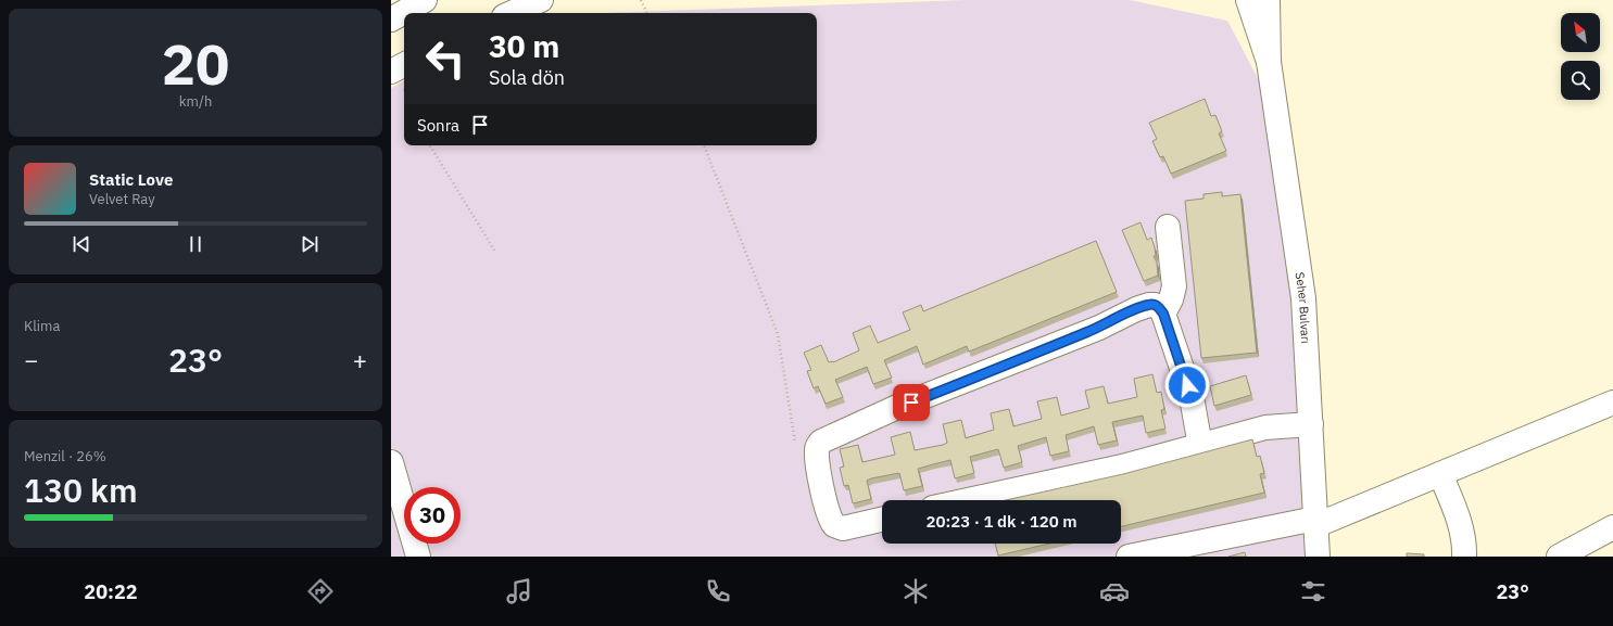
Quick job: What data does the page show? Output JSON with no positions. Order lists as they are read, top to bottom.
{
  "streets": {
    "street": ["Seher Bulvarı"]
  },
  "north": "top left",
  "page": {
    "tile": [
      ["20", "km/h"],
      "Klima",
      ["Menzil · 26%", "130 km"]
    ],
    "turn": ["30 m", "Sola dön"],
    "then": "Sonra",
    "song": ["Static Love", "Velvet Ray"],
    "heat": ["−", "23°", "+"],
    "limit": "30",
    "trip": "20:23 · 1 dk · 120 m",
    "tabs": ["20:22", "23°"]
  }
}
